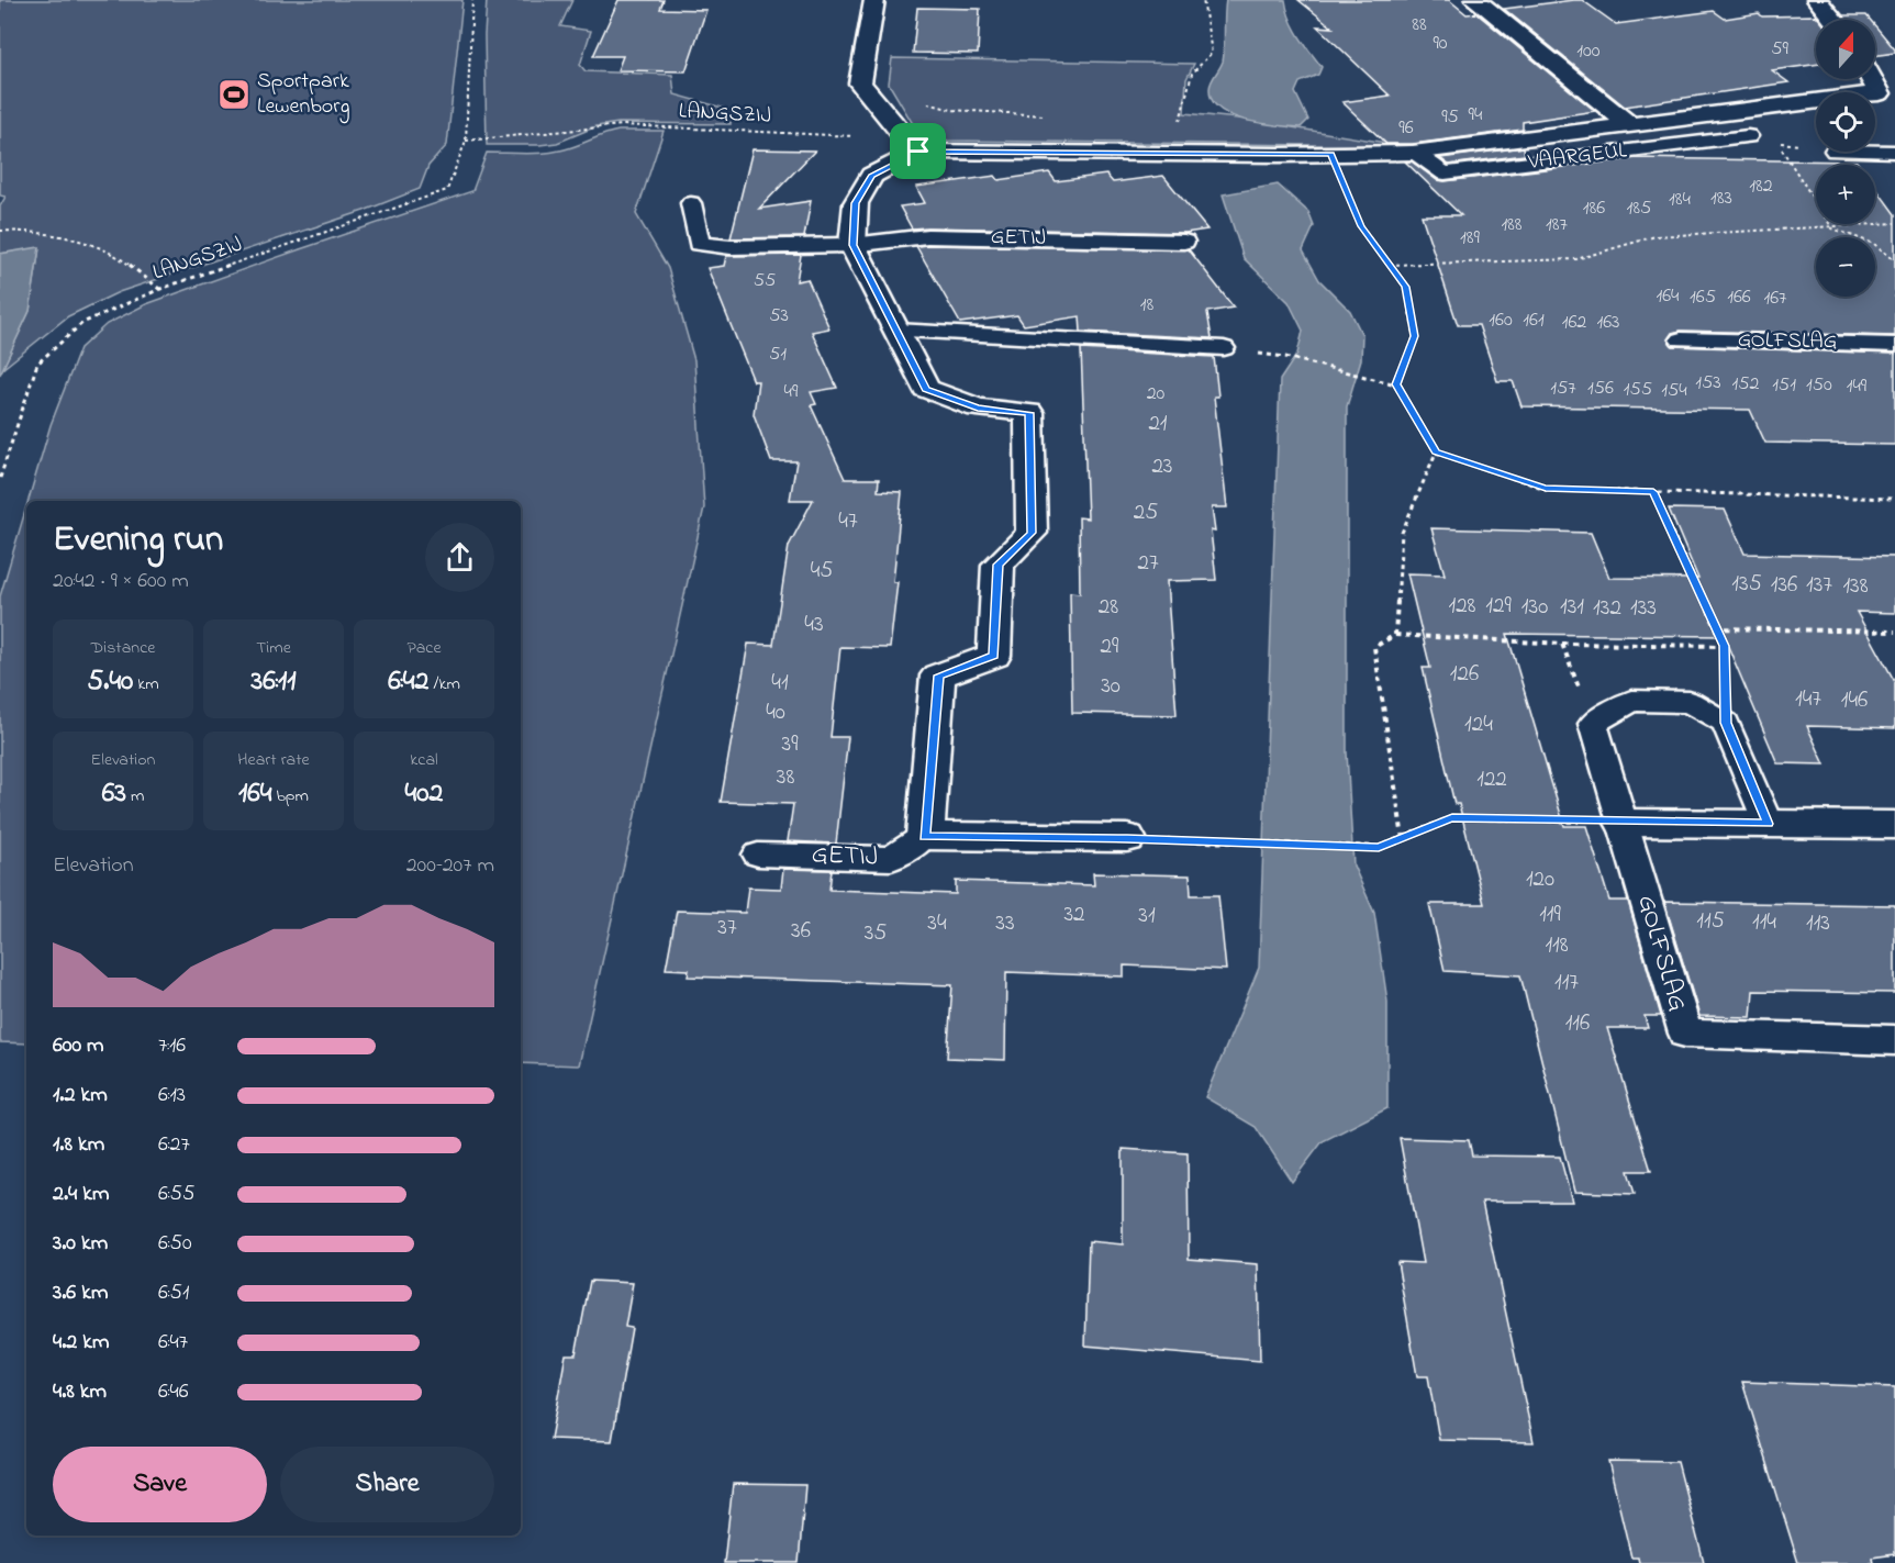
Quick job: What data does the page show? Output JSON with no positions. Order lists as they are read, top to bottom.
{
  "streets": {
    "street": ["VAARGEUL"],
    "lane": ["GETIJ", "GOLFSLAG"],
    "path": ["LANGSZIJ"]
  },
  "crossings": [
    ["LANGSZIJ", "VAARGEUL"]
  ],
  "places": {
    "sports": ["Sportpark Lewenborg"]
  },
  "house_numbers": [
    "88",
    "90",
    "59",
    "100",
    "94",
    "95",
    "96",
    "182",
    "183",
    "184",
    "186",
    "185",
    "188",
    "187",
    "189",
    "55",
    "164",
    "165",
    "166",
    "167",
    "18",
    "53",
    "160",
    "161",
    "162",
    "163",
    "51",
    "153",
    "152",
    "151",
    "150",
    "149",
    "157",
    "156",
    "155",
    "154",
    "49",
    "20",
    "21",
    "23",
    "25",
    "47",
    "27",
    "45",
    "135",
    "136",
    "137",
    "138",
    "128",
    "129",
    "28",
    "130",
    "131",
    "132",
    "133",
    "43",
    "29",
    "126",
    "41",
    "30",
    "147",
    "146",
    "40",
    "124",
    "39",
    "38",
    "122",
    "120",
    "32",
    "119",
    "31",
    "115",
    "114",
    "34",
    "33",
    "113",
    "37",
    "36",
    "35",
    "118",
    "117",
    "116"
  ],
  "north": "top",
  "page": {
    "map_buttons": ["+", "−"],
    "heading": ["Evening run", "20:42 · 9 × 600 m"],
    "stats": [
      ["Distance", "5.40 km"],
      ["Time", "36:11"],
      ["Pace", "6:42 /km"],
      ["Elevation", "63 m"],
      ["Heart rate", "164 bpm"],
      ["kcal", "402"]
    ],
    "chart": ["Elevation", "200–207 m"],
    "list": [
      {
        "name": "600 m",
        "note": "7:16"
      },
      {
        "name": "1.2 km",
        "note": "6:13"
      },
      {
        "name": "1.8 km",
        "note": "6:27"
      },
      {
        "name": "2.4 km",
        "note": "6:55"
      },
      {
        "name": "3.0 km",
        "note": "6:50"
      },
      {
        "name": "3.6 km",
        "note": "6:51"
      },
      {
        "name": "4.2 km",
        "note": "6:47"
      },
      {
        "name": "4.8 km",
        "note": "6:46"
      }
    ],
    "buttons": ["Save", "Share"]
  }
}
